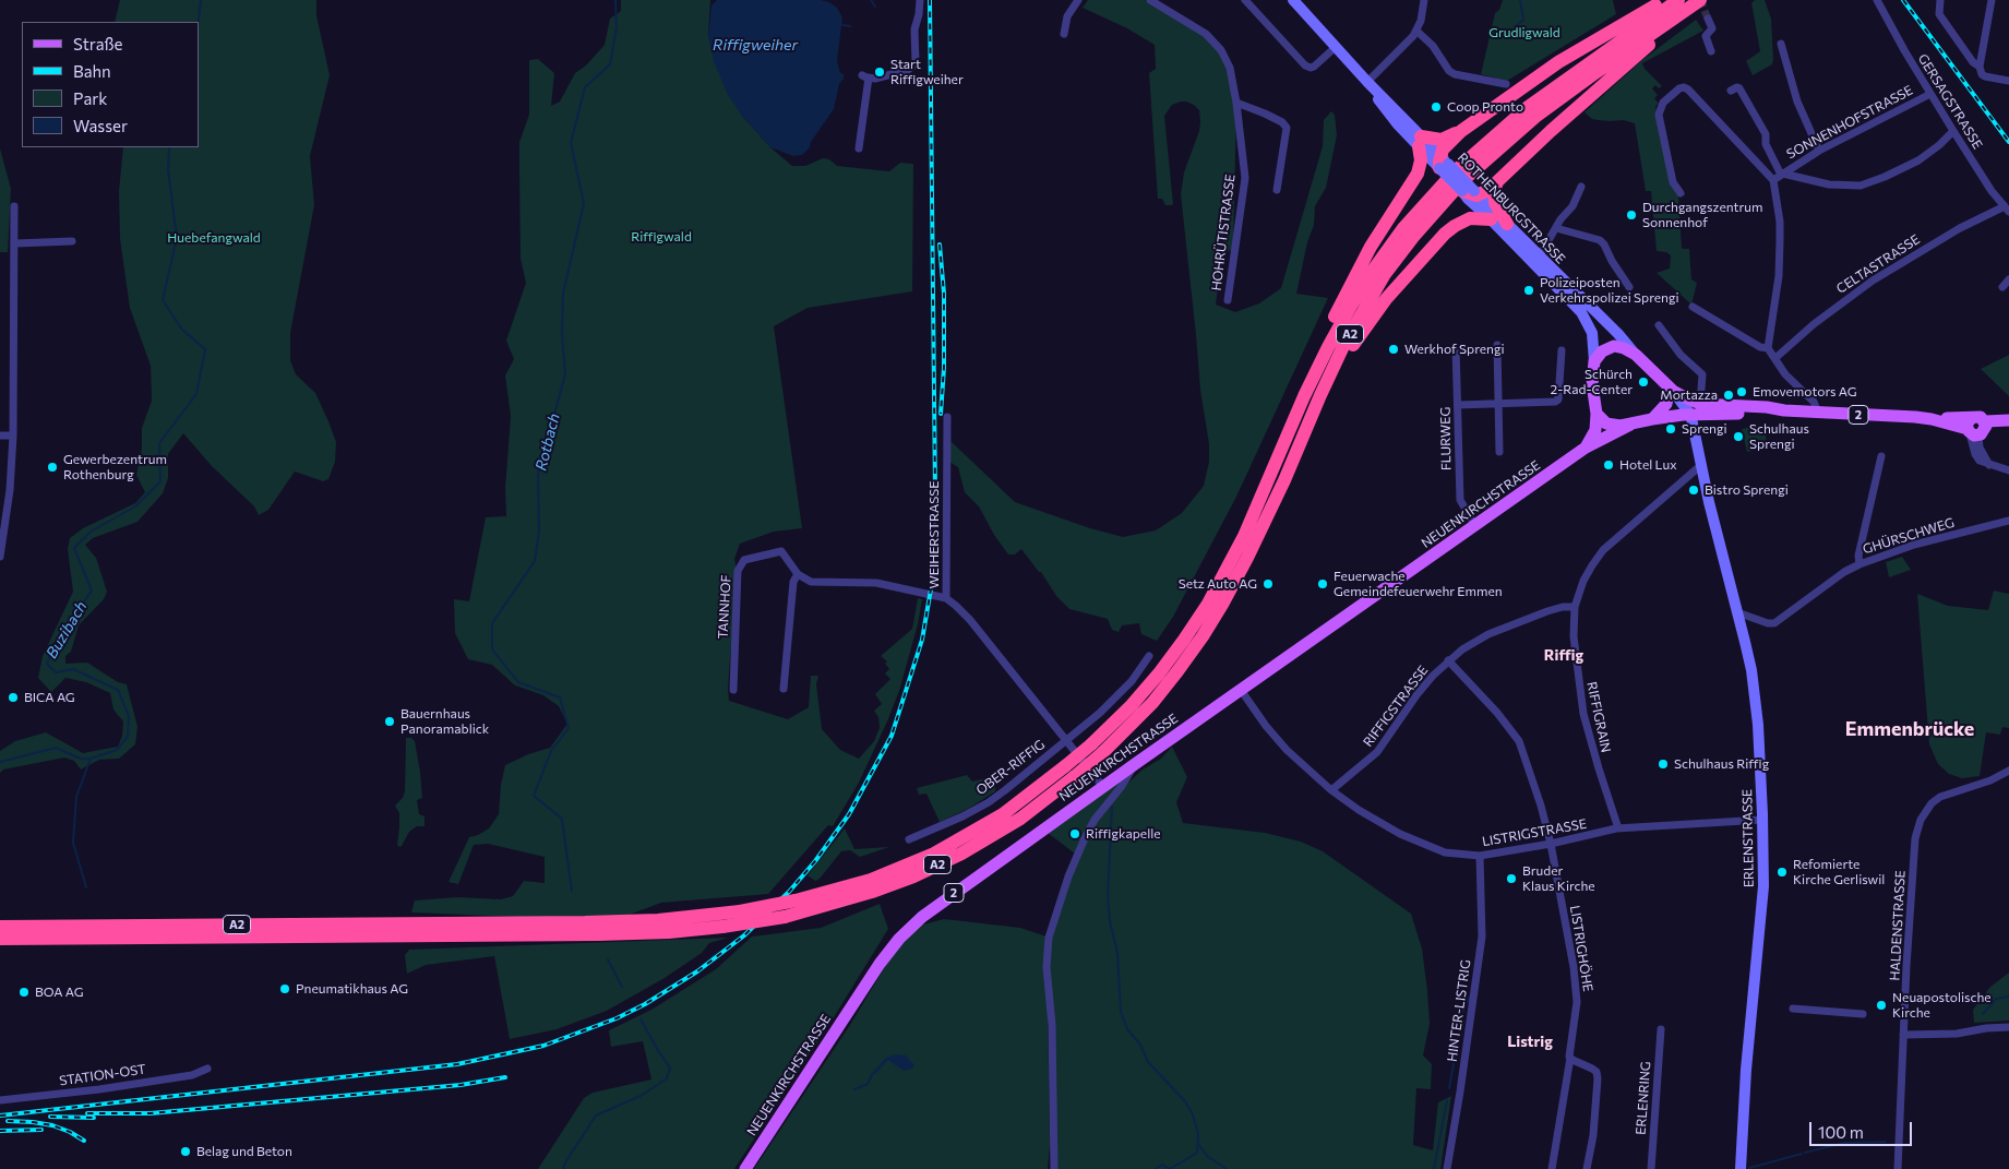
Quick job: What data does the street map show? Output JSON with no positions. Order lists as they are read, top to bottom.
{
  "streets": {
    "highway": ["A2"],
    "main road": ["2", "NEUENKIRCHSTRASSE"],
    "street": [
      "GERSAGSTRASSE",
      "SONNENHOFSTRASSE",
      "ROTHENBURGSTRASSE",
      "HOHRÜTISTRASSE",
      "CELTASTRASSE",
      "FLURWEG",
      "WEIHERSTRASSE",
      "GHÜRSCHWEG",
      "TANNHOF",
      "RIFFIGSTRASSE",
      "RIFFIGRAIN",
      "OBER-RIFFIG",
      "LISTRIGSTRASSE",
      "ERLENSTRASSE",
      "HALDENSTRASSE",
      "LISTRIGHÖHE",
      "HINTER-LISTRIG",
      "STATION-OST",
      "ERLENRING"
    ]
  },
  "crossings": [
    ["GERSAGSTRASSE", "SONNENHOFSTRASSE"],
    ["GERSAGSTRASSE", "CELTASTRASSE"],
    ["ROTHENBURGSTRASSE", "2"],
    ["2", "NEUENKIRCHSTRASSE"],
    ["2", "ERLENSTRASSE"],
    ["FLURWEG", "NEUENKIRCHSTRASSE"],
    ["NEUENKIRCHSTRASSE", "WEIHERSTRASSE"],
    ["NEUENKIRCHSTRASSE", "LISTRIGSTRASSE"],
    ["WEIHERSTRASSE", "OBER-RIFFIG"],
    ["GHÜRSCHWEG", "ERLENSTRASSE"],
    ["RIFFIGSTRASSE", "RIFFIGRAIN"],
    ["RIFFIGSTRASSE", "LISTRIGSTRASSE"],
    ["RIFFIGSTRASSE", "LISTRIGHÖHE"],
    ["RIFFIGRAIN", "LISTRIGSTRASSE"],
    ["LISTRIGSTRASSE", "ERLENSTRASSE"],
    ["LISTRIGSTRASSE", "LISTRIGHÖHE"],
    ["LISTRIGSTRASSE", "HINTER-LISTRIG"]
  ],
  "districts": ["Riffig", "Emmenbrücke", "Listrig"],
  "water": ["Riffigweiher", "Rotbach", "Buzibach"],
  "parks": ["Grudligwald", "Riffigwald", "Huebefangwald"],
  "places": [
    "Start Riffigweiher",
    "Coop Pronto",
    "Durchgangszentrum Sonnenhof",
    "Polizeiposten Verkehrspolizei Sprengi",
    "Werkhof Sprengi",
    "Schürch 2-Rad-Center",
    "Emovemotors AG",
    "Mortazza",
    "Sprengi",
    "Schulhaus Sprengi",
    "Hotel Lux",
    "Gewerbezentrum Rothenburg",
    "Bistro Sprengi",
    "Setz Auto AG",
    "Feuerwache Gemeindefeuerwehr Emmen",
    "BICA AG",
    "Bauernhaus Panoramablick",
    "Schulhaus Riffig",
    "Riffigkapelle",
    "Refomierte Kirche Gerliswil",
    "Bruder Klaus Kirche",
    "Pneumatikhaus AG",
    "BOA AG",
    "Neuapostolische Kirche",
    "Belag und Beton"
  ],
  "legend": [
    "Straße",
    "Bahn",
    "Park",
    "Wasser"
  ],
  "scale_bar": "100 m"
}
